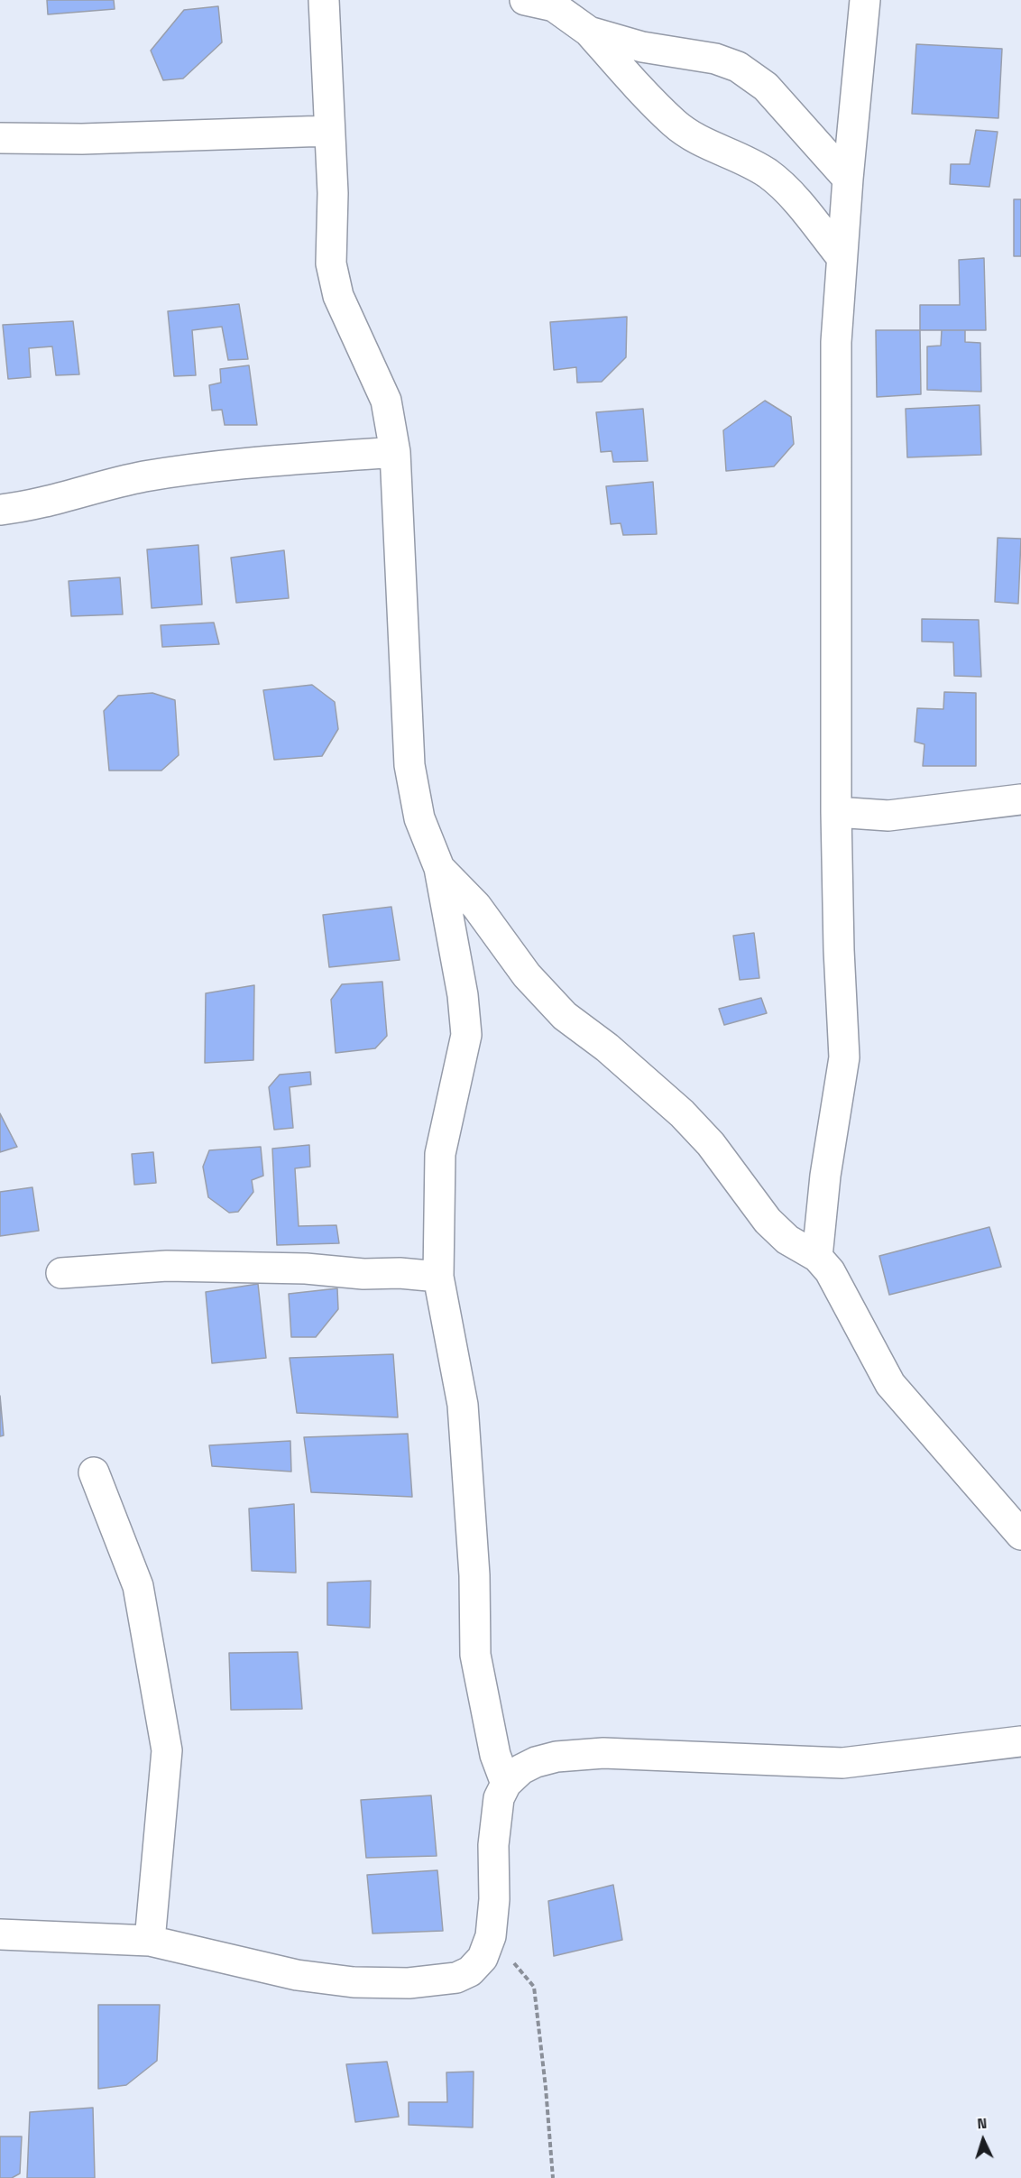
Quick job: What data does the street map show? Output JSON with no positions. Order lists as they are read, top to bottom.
{
  "north": "top"
}
